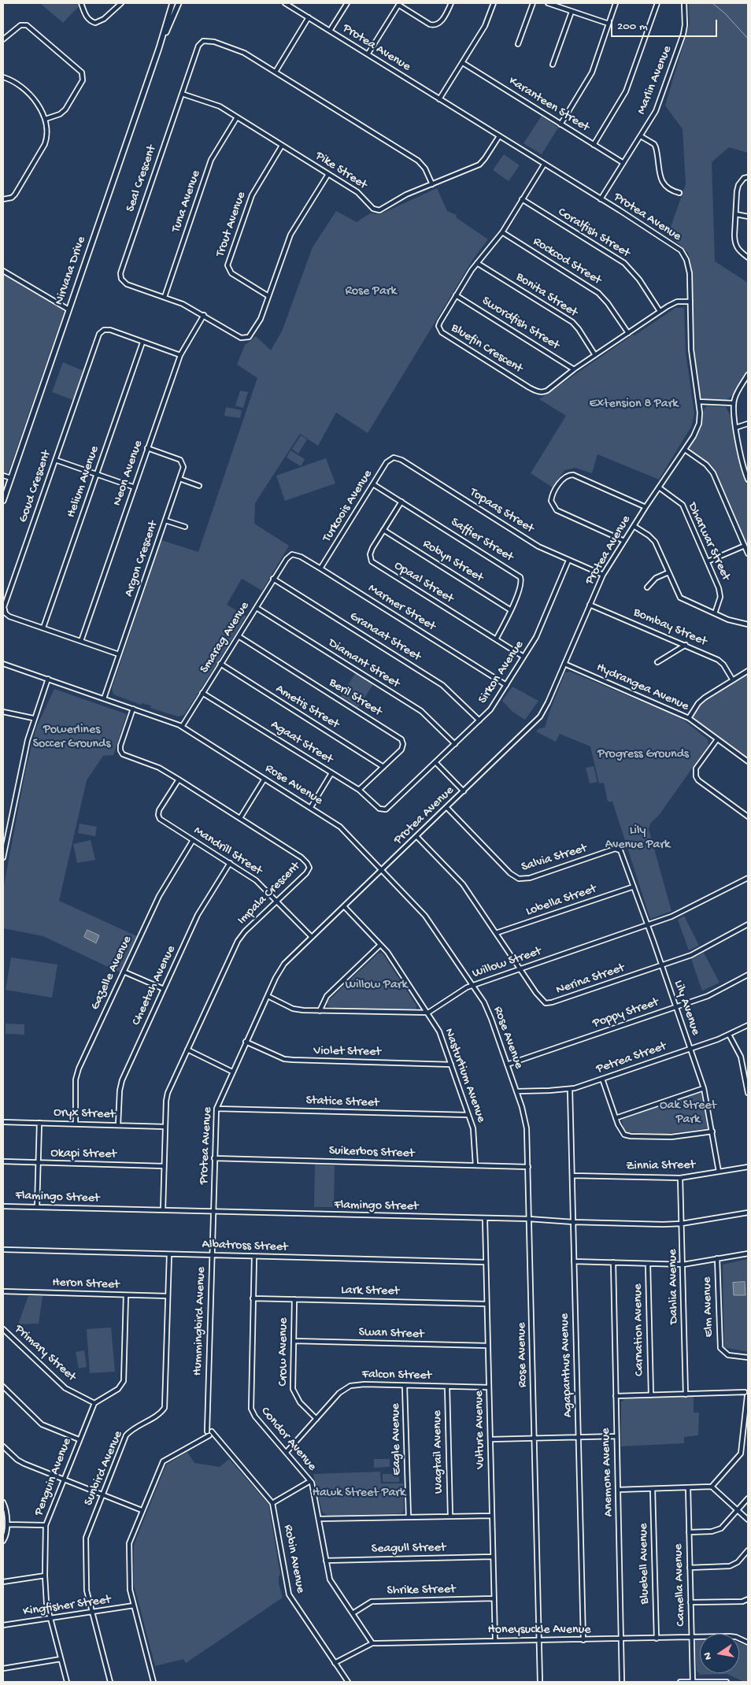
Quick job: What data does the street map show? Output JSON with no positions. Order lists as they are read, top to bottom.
{
  "streets": {
    "main road": ["Nirvana Drive"],
    "street": [
      "Protea Avenue",
      "Marlin Avenue",
      "Karanteen Street",
      "Pike Street",
      "Seal Crescent",
      "Tuna Avenue",
      "Trout Avenue",
      "Coralfish Street",
      "Rockcod Street",
      "Bonita Street",
      "Swordfish Street",
      "Bluefin Crescent",
      "Neon Avenue",
      "Helium Avenue",
      "Goud Crescent",
      "Turkoois Avenue",
      "Topaas Street",
      "Saffier Street",
      "Dharwar Street",
      "Argon Crescent",
      "Robyn Street",
      "Opaal Street",
      "Marmer Street",
      "Bombay Street",
      "Granaat Street",
      "Smarag Avenue",
      "Diamant Street",
      "Sirkon Avenue",
      "Hydrangea Avenue",
      "Beril Street",
      "Ametis Street",
      "Agaat Street",
      "Rose Avenue",
      "Mandrill Street",
      "Salvia Street",
      "Impala Crescent",
      "Lobella Street",
      "Willow Street",
      "Gazelle Avenue",
      "Nerina Street",
      "Cheetah Avenue",
      "Lily Avenue",
      "Poppy Street",
      "Violet Street",
      "Petrea Street",
      "Nasturtium Avenue",
      "Statice Street",
      "Oryx Street",
      "Suikerbos Street",
      "Okapi Street",
      "Zinnia Street",
      "Flamingo Street",
      "Albatross Street",
      "Heron Street",
      "Dahlia Avenue",
      "Lark Street",
      "Elm Avenue",
      "Hummingbird Avenue",
      "Carnation Avenue",
      "Swan Street",
      "Crow Avenue",
      "Primary Street",
      "Agapanthus Avenue",
      "Falcon Street",
      "Vulture Avenue",
      "Condor Avenue",
      "Eagle Avenue",
      "Wagtail Avenue",
      "Sunbird Avenue",
      "Anemone Avenue",
      "Penguin Avenue",
      "Seagull Street",
      "Robin Avenue",
      "Bluebell Avenue",
      "Camella Avenue",
      "Shrike Street",
      "Kingfisher Street",
      "Honeysuckle Avenue"
    ]
  },
  "crossings": [
    ["Protea Avenue", "Marlin Avenue"],
    ["Protea Avenue", "Pike Street"],
    ["Protea Avenue", "Bluefin Crescent"],
    ["Protea Avenue", "Topaas Street"],
    ["Protea Avenue", "Dharwar Street"],
    ["Protea Avenue", "Bombay Street"],
    ["Protea Avenue", "Hydrangea Avenue"],
    ["Protea Avenue", "Rose Avenue"],
    ["Protea Avenue", "Mandrill Street"],
    ["Protea Avenue", "Salvia Street"],
    ["Protea Avenue", "Nerina Street"],
    ["Protea Avenue", "Violet Street"],
    ["Protea Avenue", "Nasturtium Avenue"],
    ["Protea Avenue", "Statice Street"],
    ["Protea Avenue", "Suikerbos Street"],
    ["Protea Avenue", "Flamingo Street"],
    ["Protea Avenue", "Hummingbird Avenue"],
    ["Marlin Avenue", "Karanteen Street"],
    ["Pike Street", "Seal Crescent"],
    ["Pike Street", "Tuna Avenue"],
    ["Pike Street", "Trout Avenue"],
    ["Seal Crescent", "Tuna Avenue"],
    ["Seal Crescent", "Trout Avenue"],
    ["Seal Crescent", "Neon Avenue"],
    ["Coralfish Street", "Bluefin Crescent"],
    ["Rockcod Street", "Bluefin Crescent"],
    ["Bonita Street", "Bluefin Crescent"],
    ["Swordfish Street", "Bluefin Crescent"],
    ["Neon Avenue", "Goud Crescent"],
    ["Neon Avenue", "Argon Crescent"],
    ["Helium Avenue", "Goud Crescent"],
    ["Goud Crescent", "Argon Crescent"],
    ["Turkoois Avenue", "Topaas Street"],
    ["Turkoois Avenue", "Saffier Street"],
    ["Turkoois Avenue", "Marmer Street"],
    ["Topaas Street", "Sirkon Avenue"],
    ["Saffier Street", "Robyn Street"],
    ["Saffier Street", "Opaal Street"],
    ["Argon Crescent", "Rose Avenue"],
    ["Robyn Street", "Opaal Street"],
    ["Opaal Street", "Sirkon Avenue"],
    ["Marmer Street", "Smarag Avenue"],
    ["Marmer Street", "Sirkon Avenue"],
    ["Granaat Street", "Smarag Avenue"],
    ["Granaat Street", "Sirkon Avenue"],
    ["Smarag Avenue", "Diamant Street"],
    ["Smarag Avenue", "Beril Street"],
    ["Smarag Avenue", "Ametis Street"],
    ["Smarag Avenue", "Agaat Street"],
    ["Smarag Avenue", "Rose Avenue"],
    ["Diamant Street", "Sirkon Avenue"],
    ["Sirkon Avenue", "Agaat Street"],
    ["Beril Street", "Ametis Street"],
    ["Beril Street", "Agaat Street"],
    ["Rose Avenue", "Impala Crescent"],
    ["Rose Avenue", "Willow Street"],
    ["Rose Avenue", "Poppy Street"],
    ["Rose Avenue", "Petrea Street"],
    ["Rose Avenue", "Suikerbos Street"],
    ["Rose Avenue", "Flamingo Street"],
    ["Rose Avenue", "Honeysuckle Avenue"],
    ["Mandrill Street", "Impala Crescent"],
    ["Mandrill Street", "Gazelle Avenue"],
    ["Mandrill Street", "Cheetah Avenue"],
    ["Salvia Street", "Lily Avenue"],
    ["Impala Crescent", "Oryx Street"],
    ["Impala Crescent", "Okapi Street"],
    ["Impala Crescent", "Flamingo Street"],
    ["Lobella Street", "Nerina Street"],
    ["Lobella Street", "Lily Avenue"],
    ["Willow Street", "Nerina Street"],
    ["Willow Street", "Lily Avenue"],
    ["Willow Street", "Nasturtium Avenue"],
    ["Gazelle Avenue", "Oryx Street"],
    ["Nerina Street", "Lily Avenue"],
    ["Cheetah Avenue", "Oryx Street"],
    ["Lily Avenue", "Poppy Street"],
    ["Lily Avenue", "Petrea Street"],
    ["Lily Avenue", "Zinnia Street"],
    ["Violet Street", "Nasturtium Avenue"],
    ["Petrea Street", "Agapanthus Avenue"],
    ["Nasturtium Avenue", "Statice Street"],
    ["Nasturtium Avenue", "Suikerbos Street"],
    ["Zinnia Street", "Dahlia Avenue"],
    ["Zinnia Street", "Agapanthus Avenue"],
    ["Flamingo Street", "Dahlia Avenue"],
    ["Flamingo Street", "Hummingbird Avenue"],
    ["Flamingo Street", "Agapanthus Avenue"],
    ["Flamingo Street", "Vulture Avenue"],
    ["Albatross Street", "Hummingbird Avenue"],
    ["Albatross Street", "Vulture Avenue"],
    ["Albatross Street", "Condor Avenue"],
    ["Albatross Street", "Sunbird Avenue"],
    ["Heron Street", "Sunbird Avenue"],
    ["Lark Street", "Crow Avenue"],
    ["Lark Street", "Vulture Avenue"],
    ["Lark Street", "Condor Avenue"],
    ["Swan Street", "Crow Avenue"],
    ["Swan Street", "Vulture Avenue"],
    ["Crow Avenue", "Falcon Street"],
    ["Primary Street", "Penguin Avenue"],
    ["Agapanthus Avenue", "Honeysuckle Avenue"],
    ["Falcon Street", "Vulture Avenue"],
    ["Falcon Street", "Condor Avenue"],
    ["Falcon Street", "Eagle Avenue"],
    ["Falcon Street", "Wagtail Avenue"],
    ["Vulture Avenue", "Seagull Street"],
    ["Vulture Avenue", "Shrike Street"],
    ["Vulture Avenue", "Honeysuckle Avenue"],
    ["Condor Avenue", "Seagull Street"],
    ["Condor Avenue", "Shrike Street"],
    ["Condor Avenue", "Honeysuckle Avenue"],
    ["Sunbird Avenue", "Kingfisher Street"],
    ["Anemone Avenue", "Honeysuckle Avenue"],
    ["Penguin Avenue", "Kingfisher Street"],
    ["Robin Avenue", "Honeysuckle Avenue"],
    ["Bluebell Avenue", "Honeysuckle Avenue"],
    ["Camella Avenue", "Honeysuckle Avenue"]
  ],
  "parks": [
    "Rose Park",
    "Extension 8 Park",
    "Powerlines Soccer Grounds",
    "Progress Grounds",
    "Lily Avenue Park",
    "Willow Park",
    "Oak Street Park",
    "Hawk Street Park"
  ],
  "scale_bar": "200 m",
  "north": "left"
}
